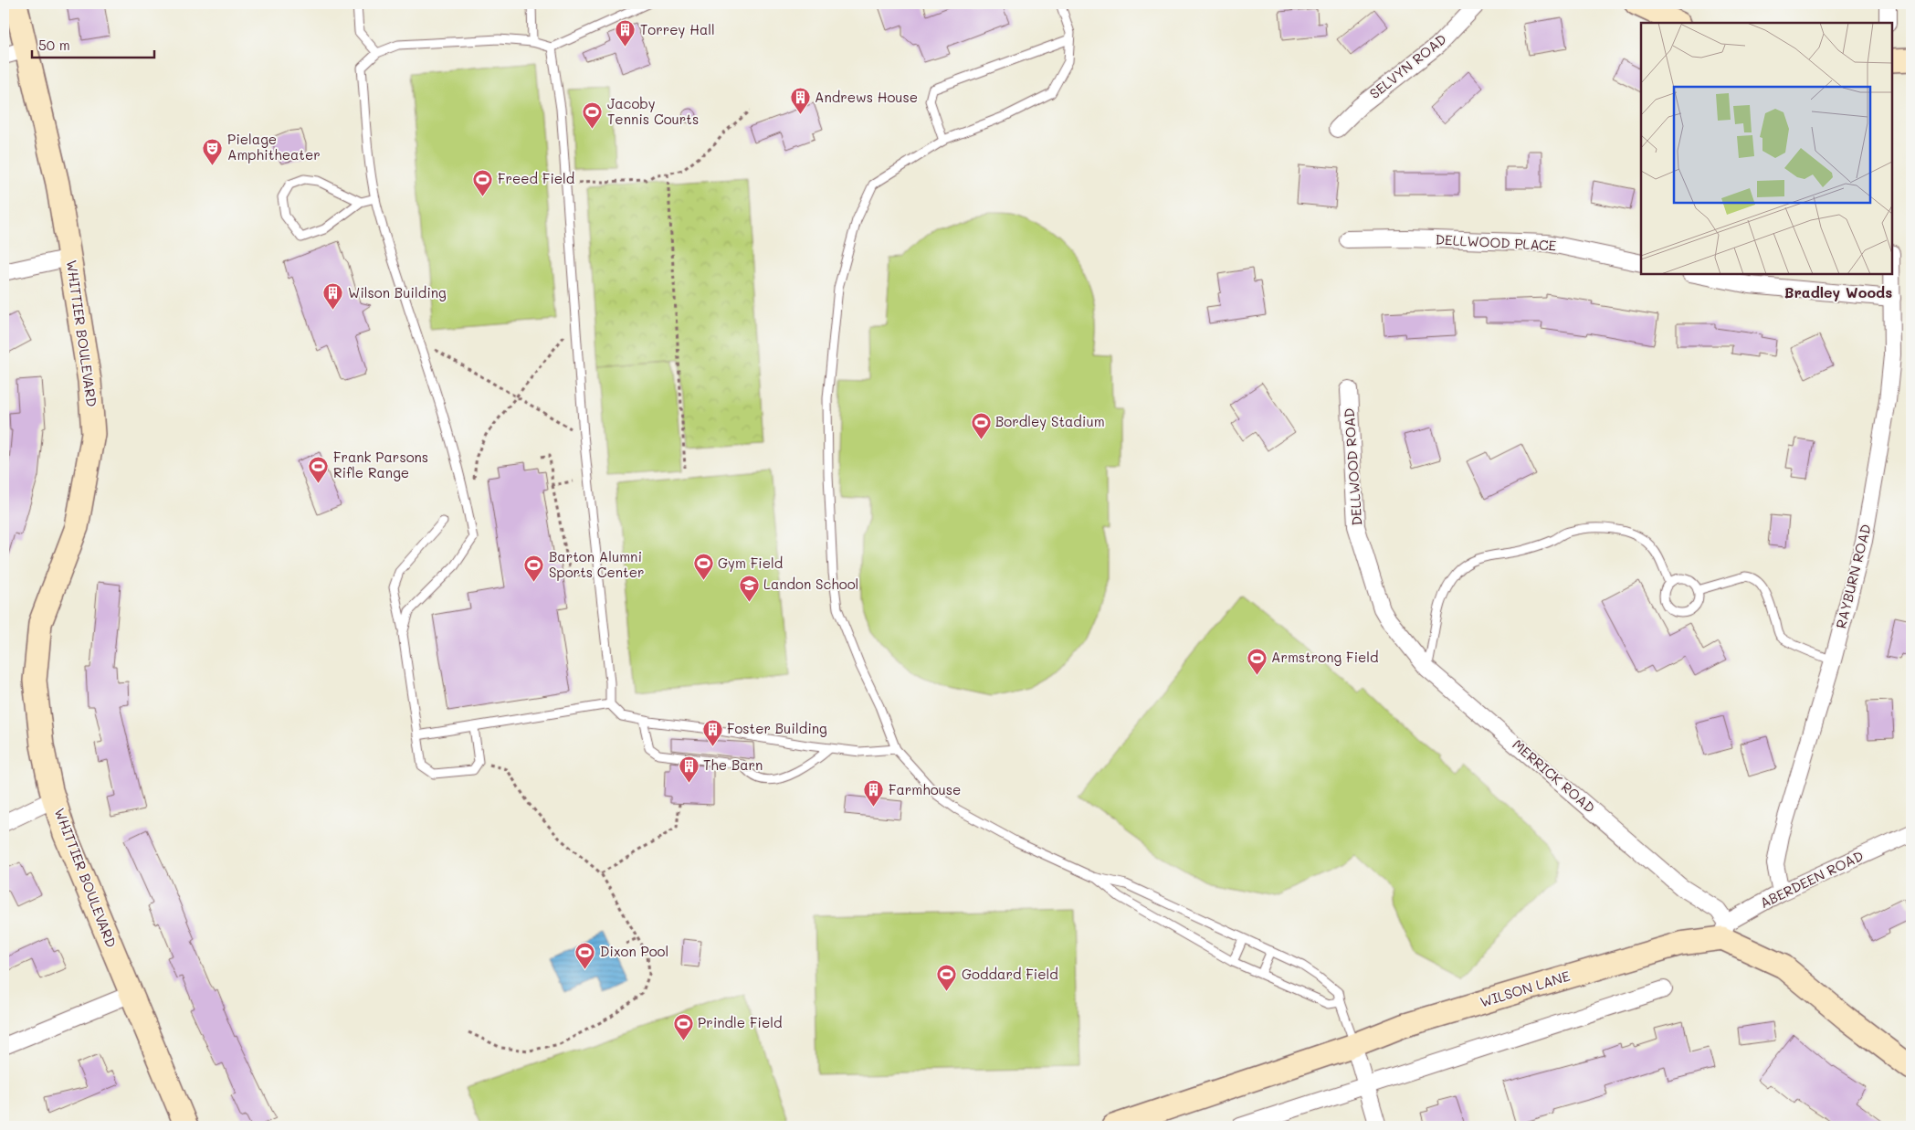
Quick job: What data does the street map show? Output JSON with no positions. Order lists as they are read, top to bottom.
{
  "streets": {
    "street": [
      "SELVYN ROAD",
      "DELLWOOD PLACE",
      "WHITTIER BOULEVARD",
      "DELLWOOD ROAD",
      "RAYBURN ROAD",
      "MERRICK ROAD",
      "ABERDEEN ROAD",
      "WILSON LANE"
    ]
  },
  "crossings": [
    ["DELLWOOD ROAD", "MERRICK ROAD"],
    ["RAYBURN ROAD", "ABERDEEN ROAD"],
    ["MERRICK ROAD", "ABERDEEN ROAD"],
    ["MERRICK ROAD", "WILSON LANE"],
    ["ABERDEEN ROAD", "WILSON LANE"]
  ],
  "districts": ["Bradley Woods"],
  "places": {
    "building": [
      "Torrey Hall",
      "Andrews House",
      "Wilson Building",
      "Foster Building",
      "The Barn",
      "Farmhouse"
    ],
    "sports": [
      "Jacoby Tennis Courts",
      "Freed Field",
      "Bordley Stadium",
      "Frank Parsons Rifle Range",
      "Gym Field",
      "Barton Alumni Sports Center",
      "Armstrong Field",
      "Dixon Pool",
      "Goddard Field",
      "Prindle Field"
    ],
    "theatre": ["Pielage Amphitheater"],
    "school or university": ["Landon School"]
  },
  "scale_bar": "50 m"
}
